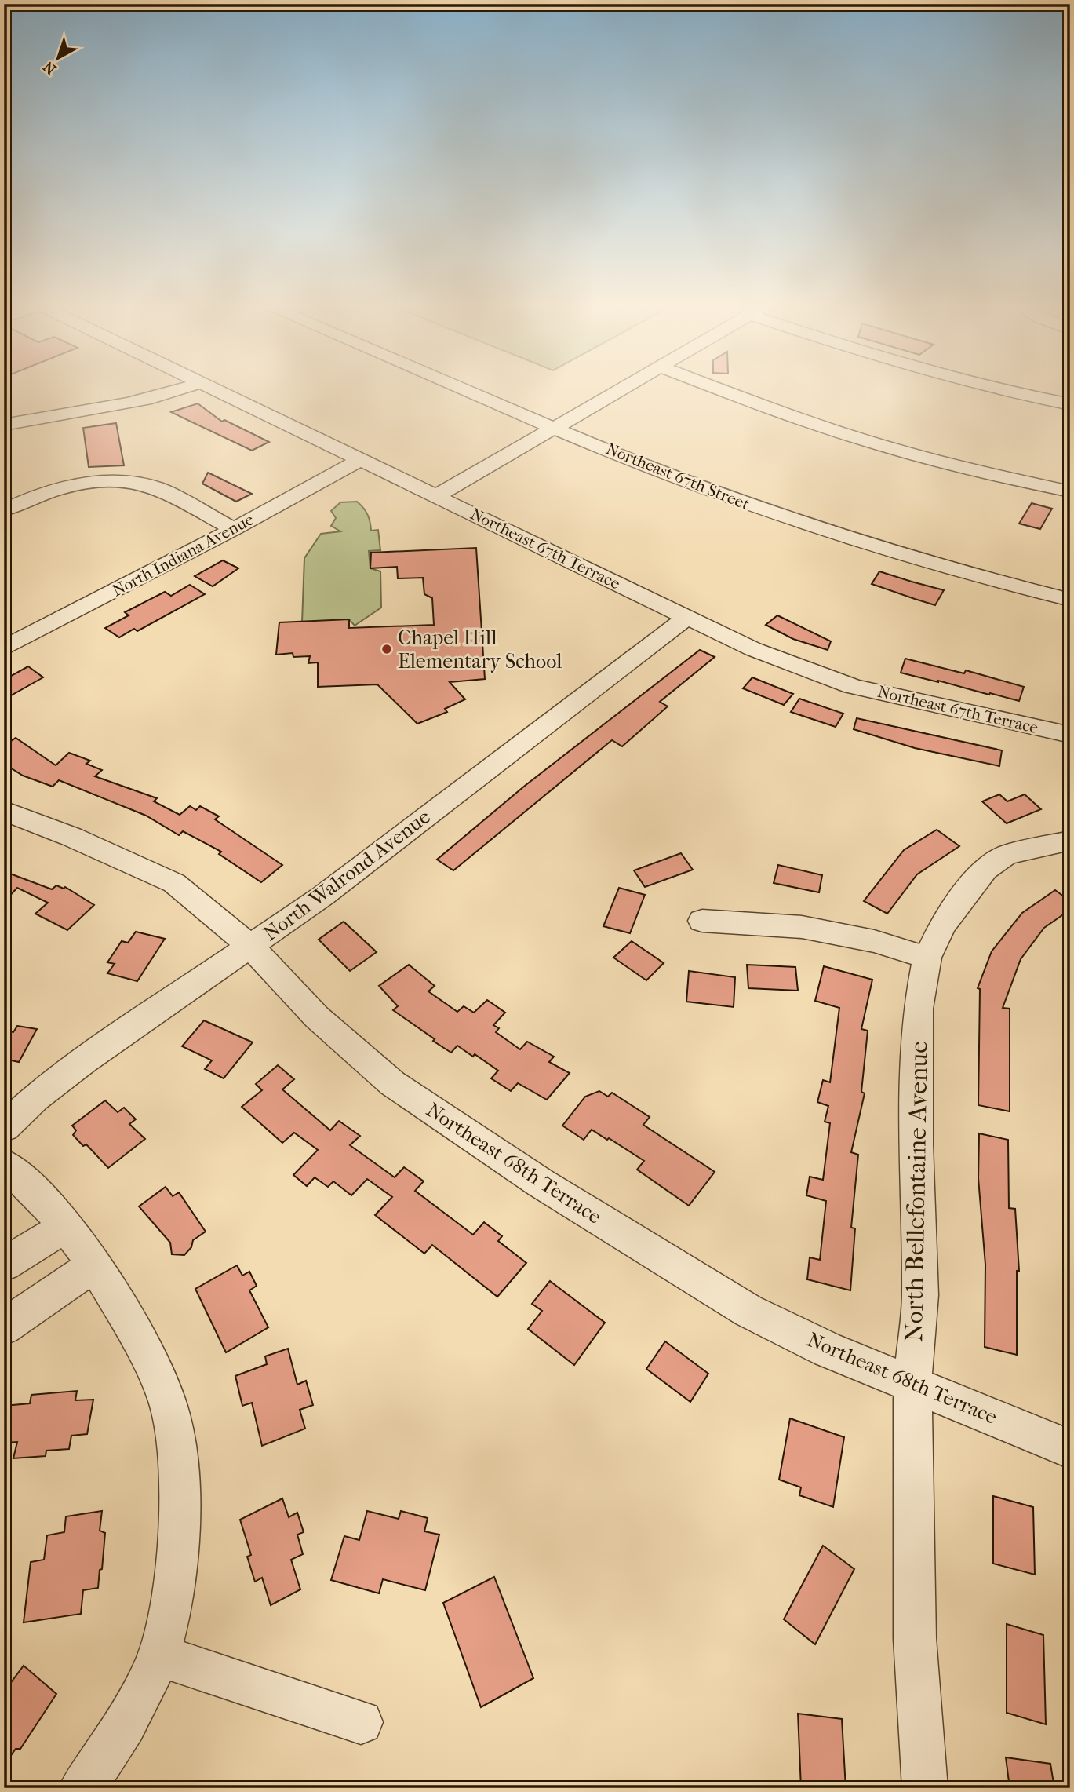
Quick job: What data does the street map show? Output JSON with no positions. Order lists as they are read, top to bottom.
{
  "streets": {
    "street": [
      "Northeast 67th Street",
      "Northeast 67th Terrace",
      "North Indiana Avenue",
      "North Walrond Avenue",
      "Northeast 68th Terrace",
      "North Bellefontaine Avenue"
    ]
  },
  "crossings": [
    ["Northeast 67th Terrace", "North Indiana Avenue"],
    ["Northeast 67th Terrace", "North Walrond Avenue"],
    ["North Walrond Avenue", "Northeast 68th Terrace"],
    ["Northeast 68th Terrace", "North Bellefontaine Avenue"]
  ],
  "places": ["Chapel Hill Elementary School"],
  "north": "bottom left"
}
